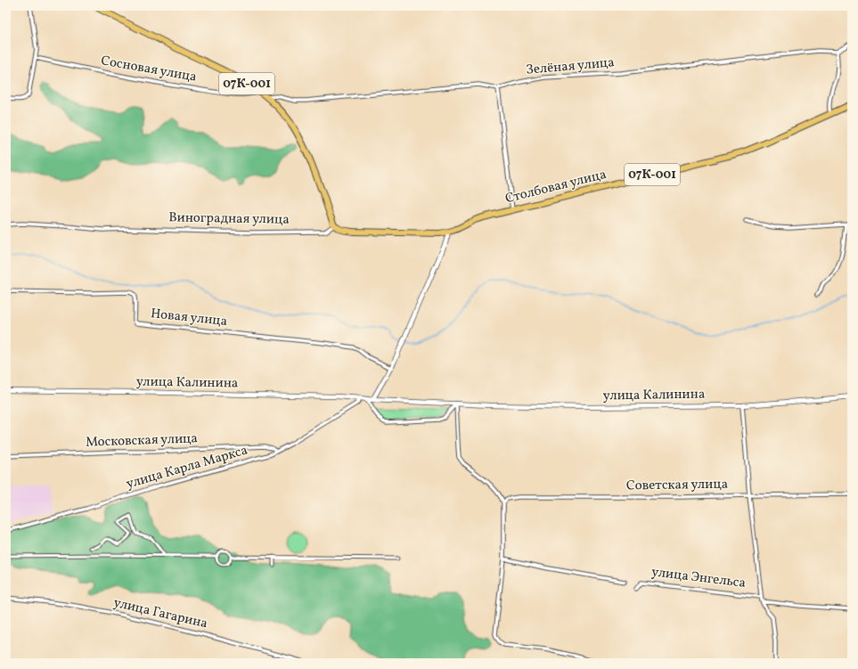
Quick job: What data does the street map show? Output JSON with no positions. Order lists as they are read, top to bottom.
{
  "streets": {
    "main road": ["07К-001", "Столбовая улица"],
    "street": [
      "Зелёная улица",
      "Сосновая улица",
      "Виноградная улица",
      "Новая улица",
      "улица Калинина",
      "Московская улица",
      "улица Карла Маркса",
      "Советская улица",
      "улица Энгельса",
      "улица Гагарина"
    ]
  },
  "crossings": [
    ["Зелёная улица", "07К-001"],
    ["Сосновая улица", "07К-001"],
    ["07К-001", "Столбовая улица"],
    ["07К-001", "Виноградная улица"],
    ["улица Калинина", "улица Карла Маркса"],
    ["Московская улица", "улица Карла Маркса"]
  ]
}
